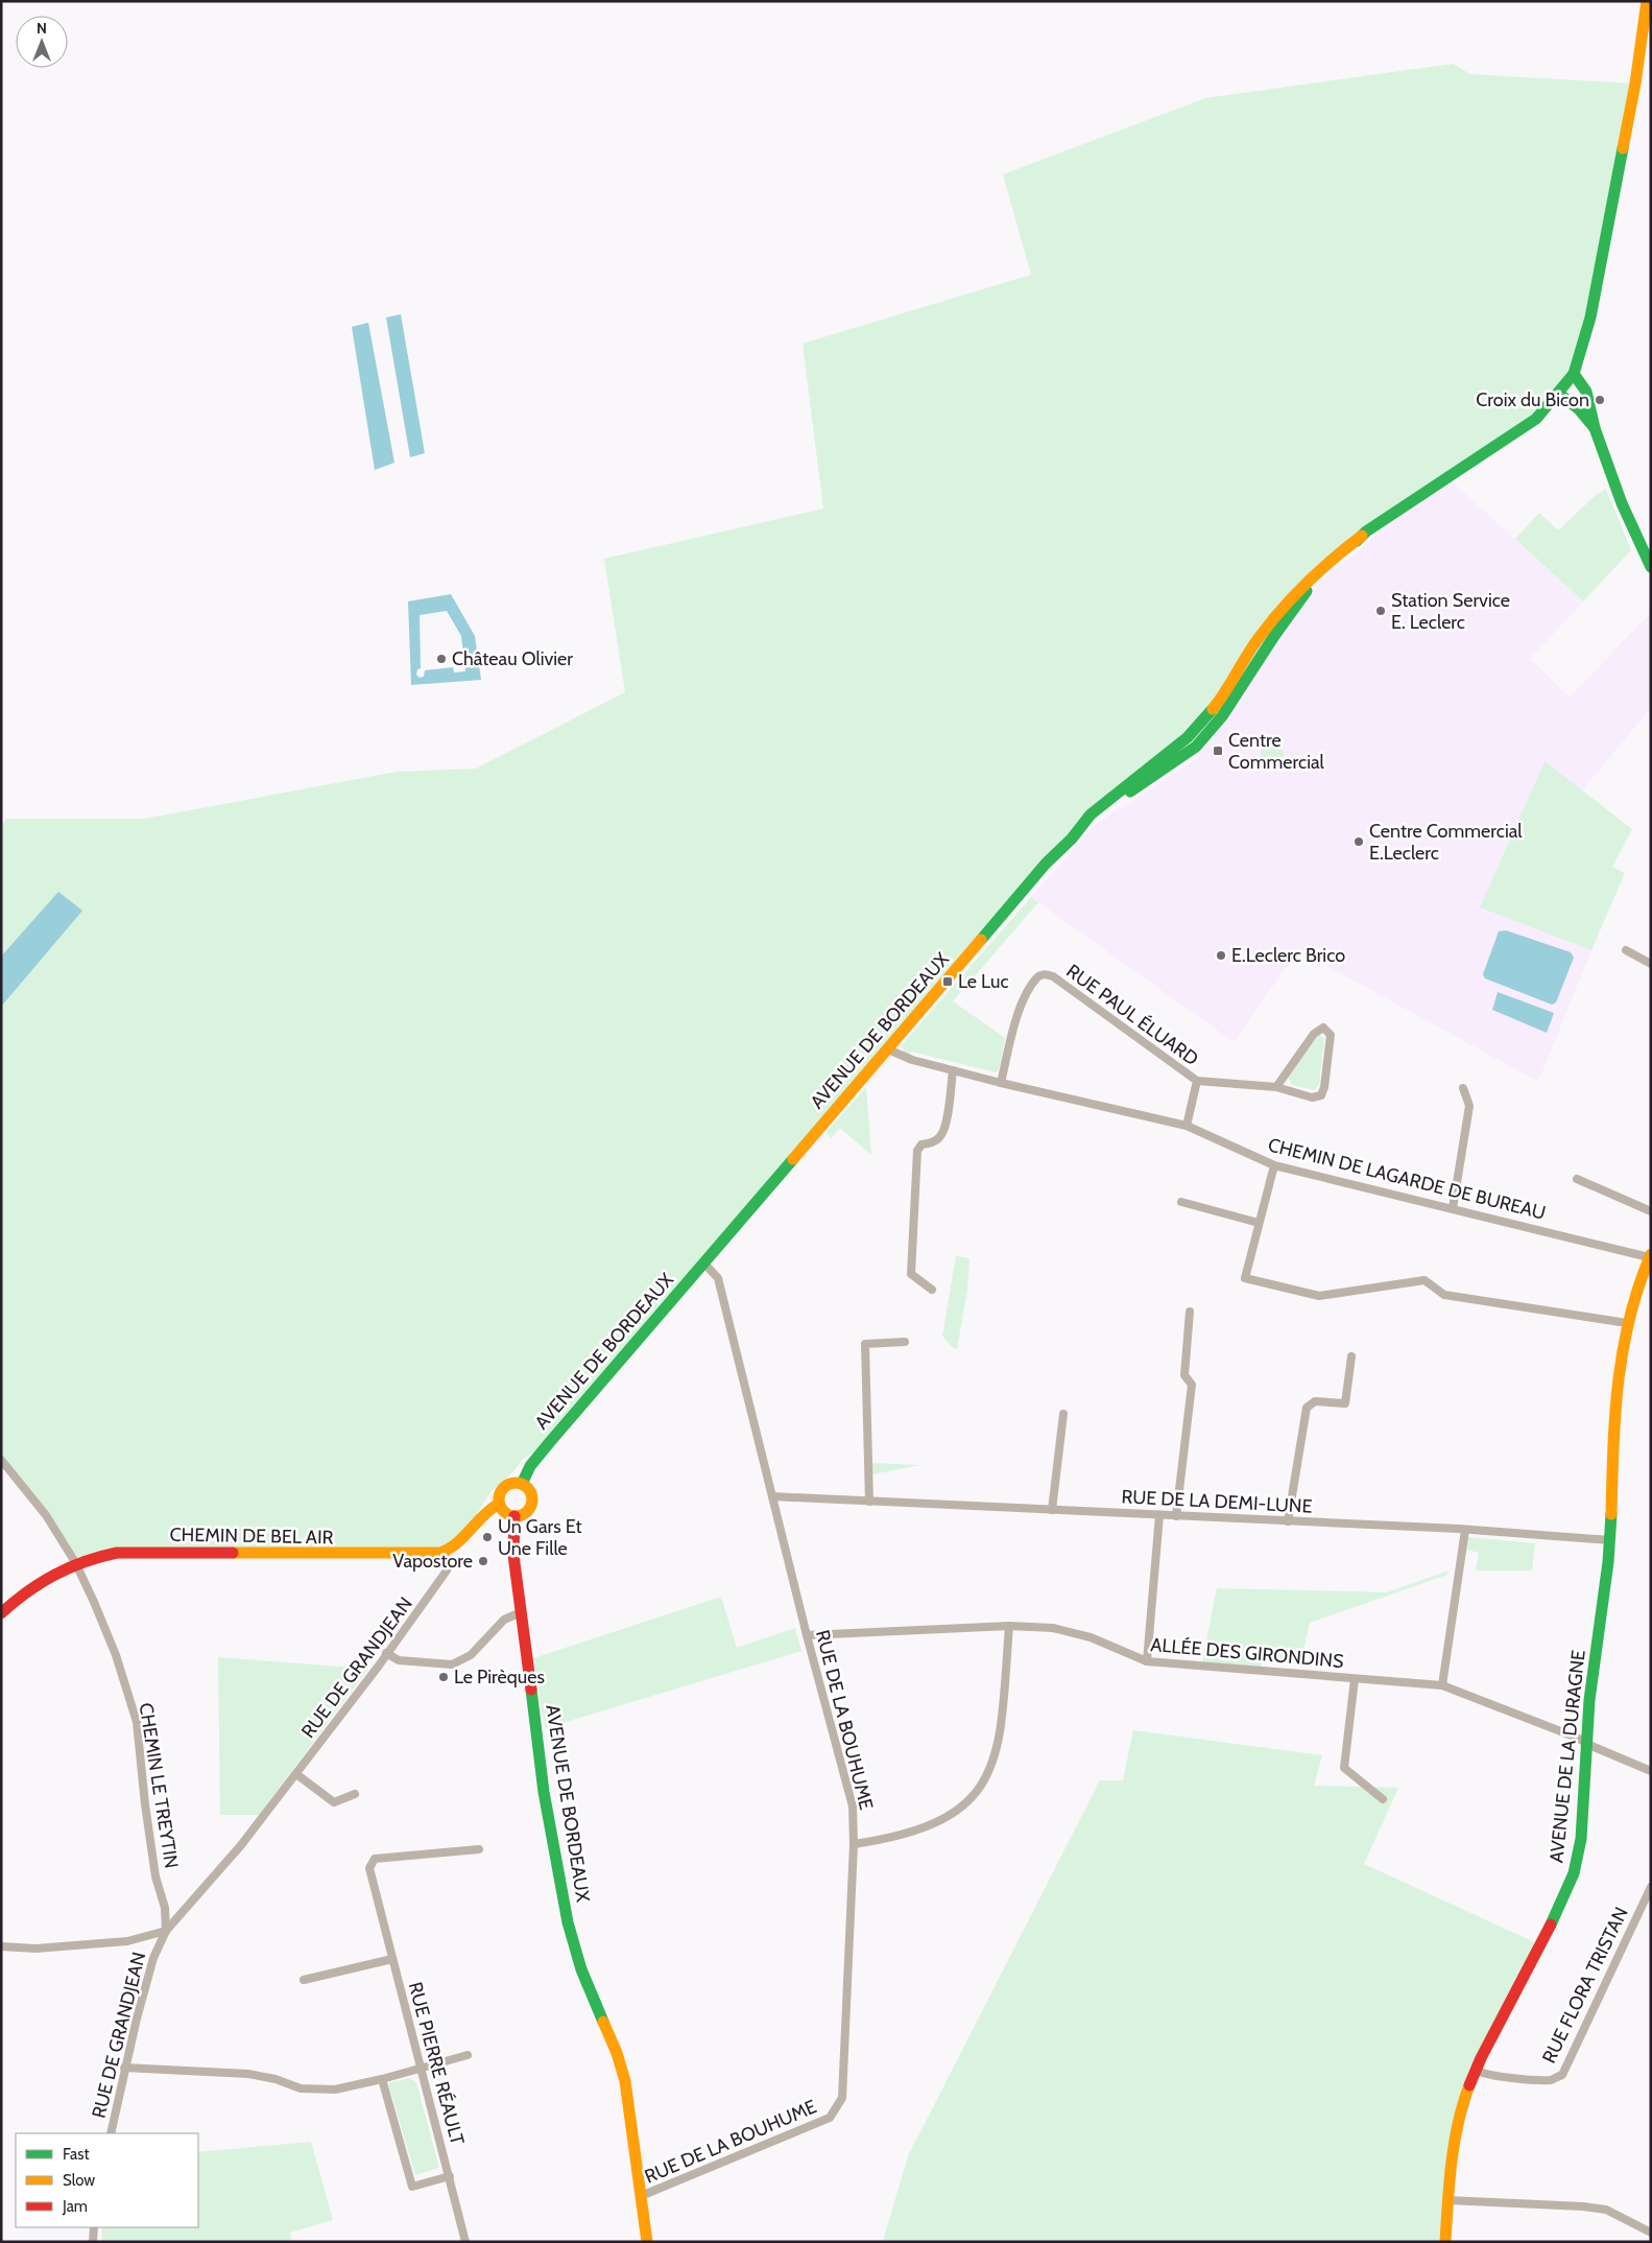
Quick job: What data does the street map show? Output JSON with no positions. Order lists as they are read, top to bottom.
{
  "streets": {
    "main road": ["AVENUE DE BORDEAUX", "CHEMIN DE BEL AIR", "AVENUE DE LA DURAGNE"],
    "street": [
      "RUE PAUL ÉLUARD",
      "CHEMIN DE LAGARDE DE BUREAU",
      "RUE DE LA DEMI-LUNE",
      "ALLÉE DES GIRONDINS",
      "RUE DE GRANDJEAN",
      "RUE DE LA BOUHUME",
      "CHEMIN LE TREYTIN",
      "RUE FLORA TRISTAN",
      "RUE PIERRE RÉAULT"
    ]
  },
  "crossings": [
    ["RUE PAUL ÉLUARD", "CHEMIN DE LAGARDE DE BUREAU"],
    ["AVENUE DE BORDEAUX", "CHEMIN DE LAGARDE DE BUREAU"],
    ["AVENUE DE BORDEAUX", "CHEMIN DE BEL AIR"],
    ["AVENUE DE BORDEAUX", "RUE DE LA BOUHUME"],
    ["CHEMIN DE LAGARDE DE BUREAU", "AVENUE DE LA DURAGNE"],
    ["RUE DE LA DEMI-LUNE", "RUE DE LA BOUHUME"],
    ["RUE DE LA DEMI-LUNE", "AVENUE DE LA DURAGNE"],
    ["CHEMIN DE BEL AIR", "RUE DE GRANDJEAN"],
    ["CHEMIN DE BEL AIR", "CHEMIN LE TREYTIN"],
    ["ALLÉE DES GIRONDINS", "RUE DE LA BOUHUME"],
    ["ALLÉE DES GIRONDINS", "AVENUE DE LA DURAGNE"],
    ["RUE DE GRANDJEAN", "CHEMIN LE TREYTIN"],
    ["AVENUE DE LA DURAGNE", "RUE FLORA TRISTAN"]
  ],
  "places": {
    "other": [
      "Croix du Bicon",
      "Station Service E. Leclerc",
      "Château Olivier",
      "Centre Commercial E.Leclerc",
      "E.Leclerc Brico",
      "Un Gars Et Une Fille",
      "Vapostore",
      "Le Pirèques"
    ],
    "transit": ["Centre Commercial", "Le Luc"]
  },
  "legend": ["Fast", "Slow", "Jam"],
  "north": "top"
}
